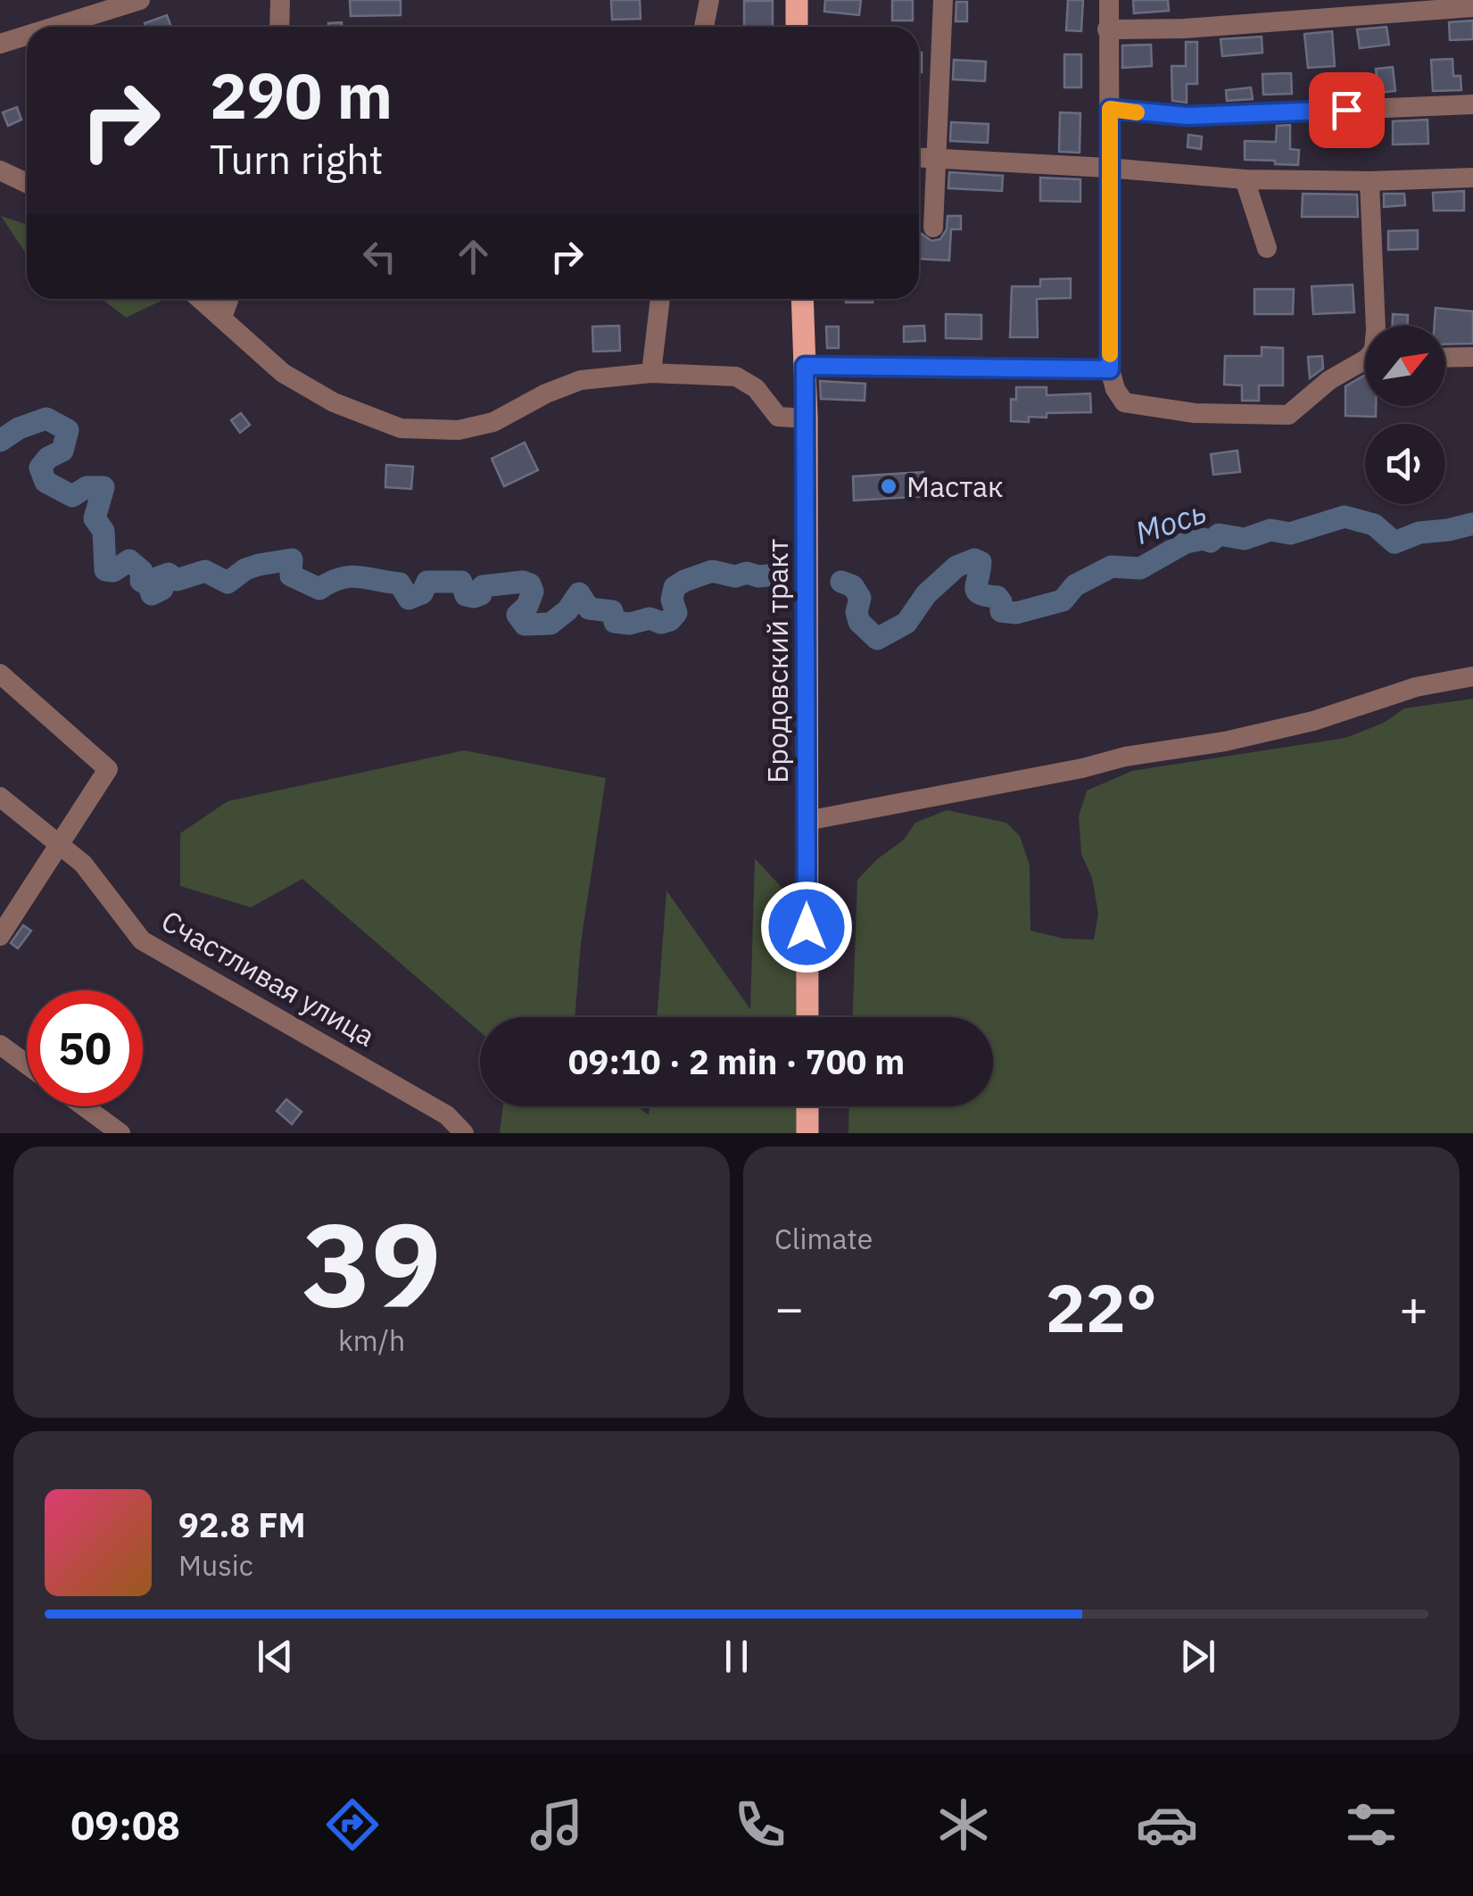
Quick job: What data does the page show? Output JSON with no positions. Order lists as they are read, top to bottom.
{
  "streets": {
    "main road": ["Бродовский тракт"],
    "street": ["Счастливая улица"]
  },
  "water": ["Мось"],
  "places": ["Мастак"],
  "north": "top right",
  "page": {
    "turn": ["290 m", "Turn right"],
    "limit": "50",
    "trip": "09:10 · 2 min · 700 m",
    "tile": [
      ["39", "km/h"],
      "Climate"
    ],
    "heat": ["−", "22°", "+"],
    "song": ["92.8 FM", "Music"],
    "tabs": "09:08"
  }
}
